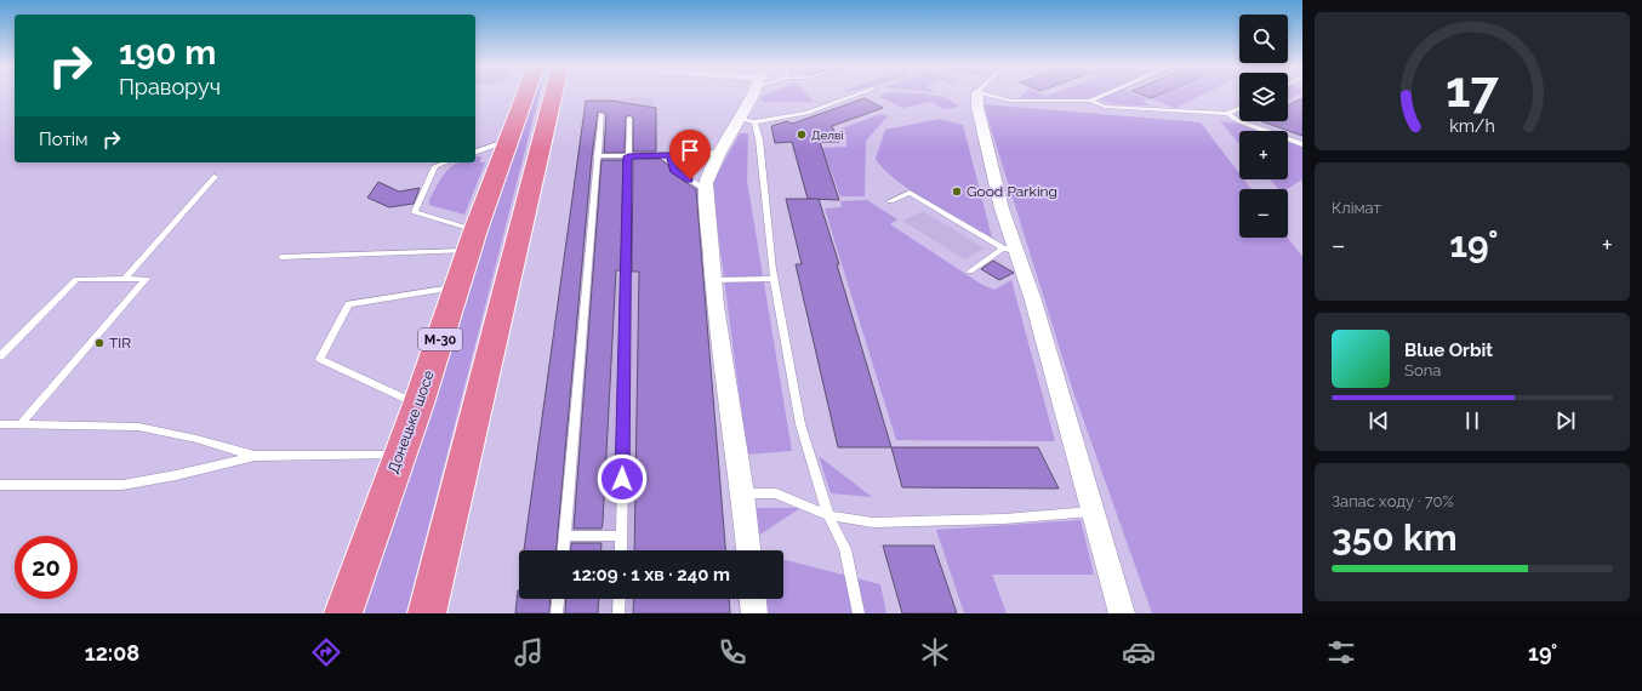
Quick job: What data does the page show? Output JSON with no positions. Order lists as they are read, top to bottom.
{
  "streets": {
    "highway": ["М-30", "Донецьке шосе"]
  },
  "places": ["Делві", "Good Parking", "TIR"],
  "page": {
    "map_buttons": ["+", "−"],
    "turn": ["190 m", "Праворуч"],
    "then": "Потім",
    "tile": [
      "Клімат",
      ["Запас ходу · 70%", "350 km"]
    ],
    "heat": ["−", "19°", "+"],
    "song": ["Blue Orbit", "Sona"],
    "limit": "20",
    "trip": "12:09 · 1 хв · 240 m",
    "tabs": ["12:08", "19°"],
    "gauge": ["17", "km/h"]
  }
}
